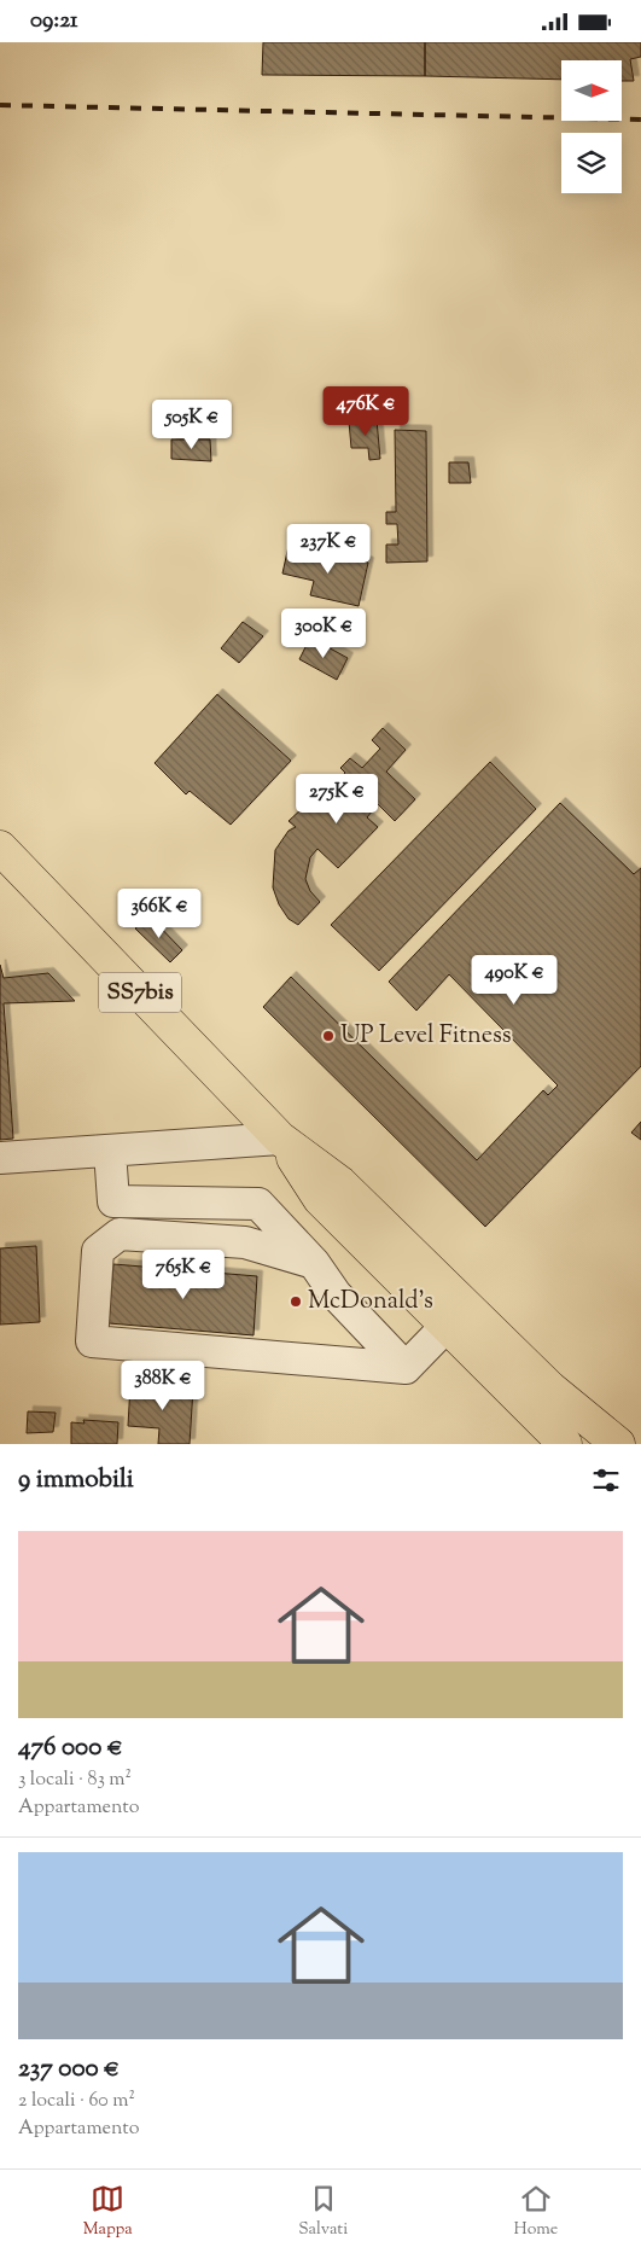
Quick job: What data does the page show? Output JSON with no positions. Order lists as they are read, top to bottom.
{
  "streets": {
    "main road": ["SS7bis"]
  },
  "places": ["UP Level Fitness", "McDonald's"],
  "north": "right",
  "page": {
    "status": "09:21",
    "price": [
      "476K €",
      "505K €",
      "237K €",
      "300K €",
      "275K €",
      "366K €",
      "490K €",
      "765K €",
      "388K €"
    ],
    "heading": "9 immobili",
    "list": [
      {
        "name": "476 000 €",
        "note": "3 locali · 83 m² · Appartamento"
      },
      {
        "name": "237 000 €",
        "note": "2 locali · 60 m² · Appartamento"
      }
    ],
    "tabs": ["Mappa", "Salvati", "Home"]
  }
}
